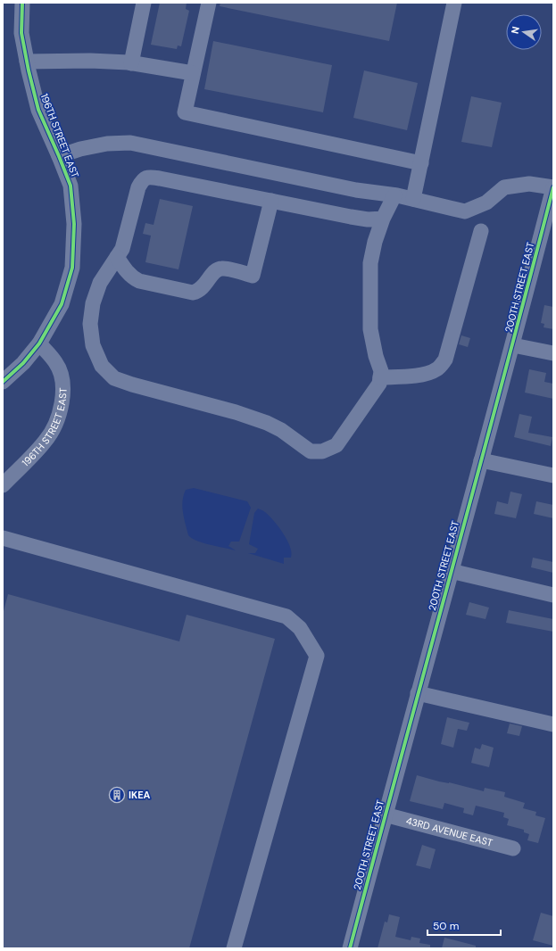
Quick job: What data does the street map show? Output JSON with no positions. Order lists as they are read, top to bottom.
{
  "streets": {
    "street": ["196TH STREET EAST", "200TH STREET EAST", "43RD AVENUE EAST"]
  },
  "crossings": [
    ["200TH STREET EAST", "43RD AVENUE EAST"]
  ],
  "places": {
    "building": ["IKEA"]
  },
  "scale_bar": "50 m",
  "north": "left"
}
